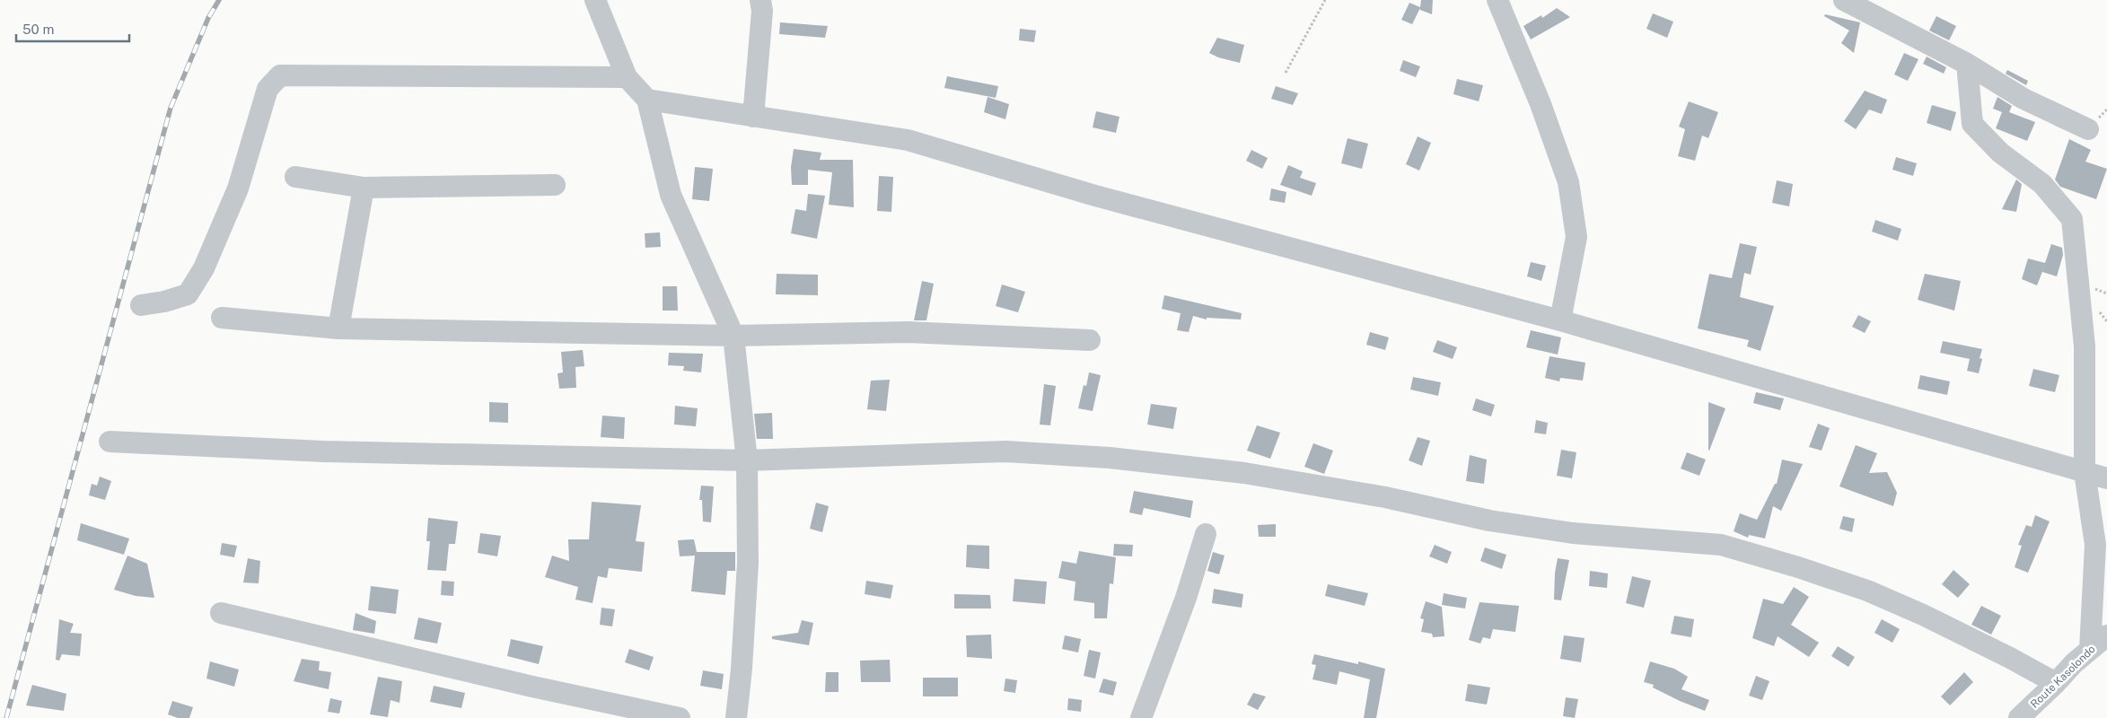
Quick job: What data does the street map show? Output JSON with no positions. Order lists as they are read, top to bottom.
{
  "streets": {
    "street": ["Route Kasolondo"]
  },
  "scale_bar": "50 m"
}
